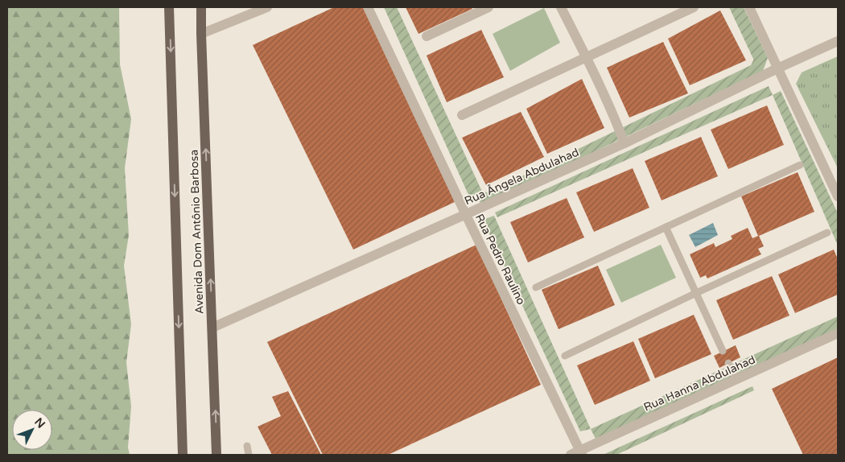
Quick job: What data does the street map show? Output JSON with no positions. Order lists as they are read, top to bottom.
{
  "streets": {
    "main road": ["Avenida Dom Antônio Barbosa"],
    "street": ["Rua Ângela Abdulahad", "Rua Pedro Raulino", "Rua Hanna Abdulahad"]
  },
  "crossings": [
    ["Rua Ângela Abdulahad", "Avenida Dom Antônio Barbosa"],
    ["Rua Ângela Abdulahad", "Rua Pedro Raulino"],
    ["Rua Pedro Raulino", "Rua Hanna Abdulahad"]
  ],
  "north": "top right"
}
